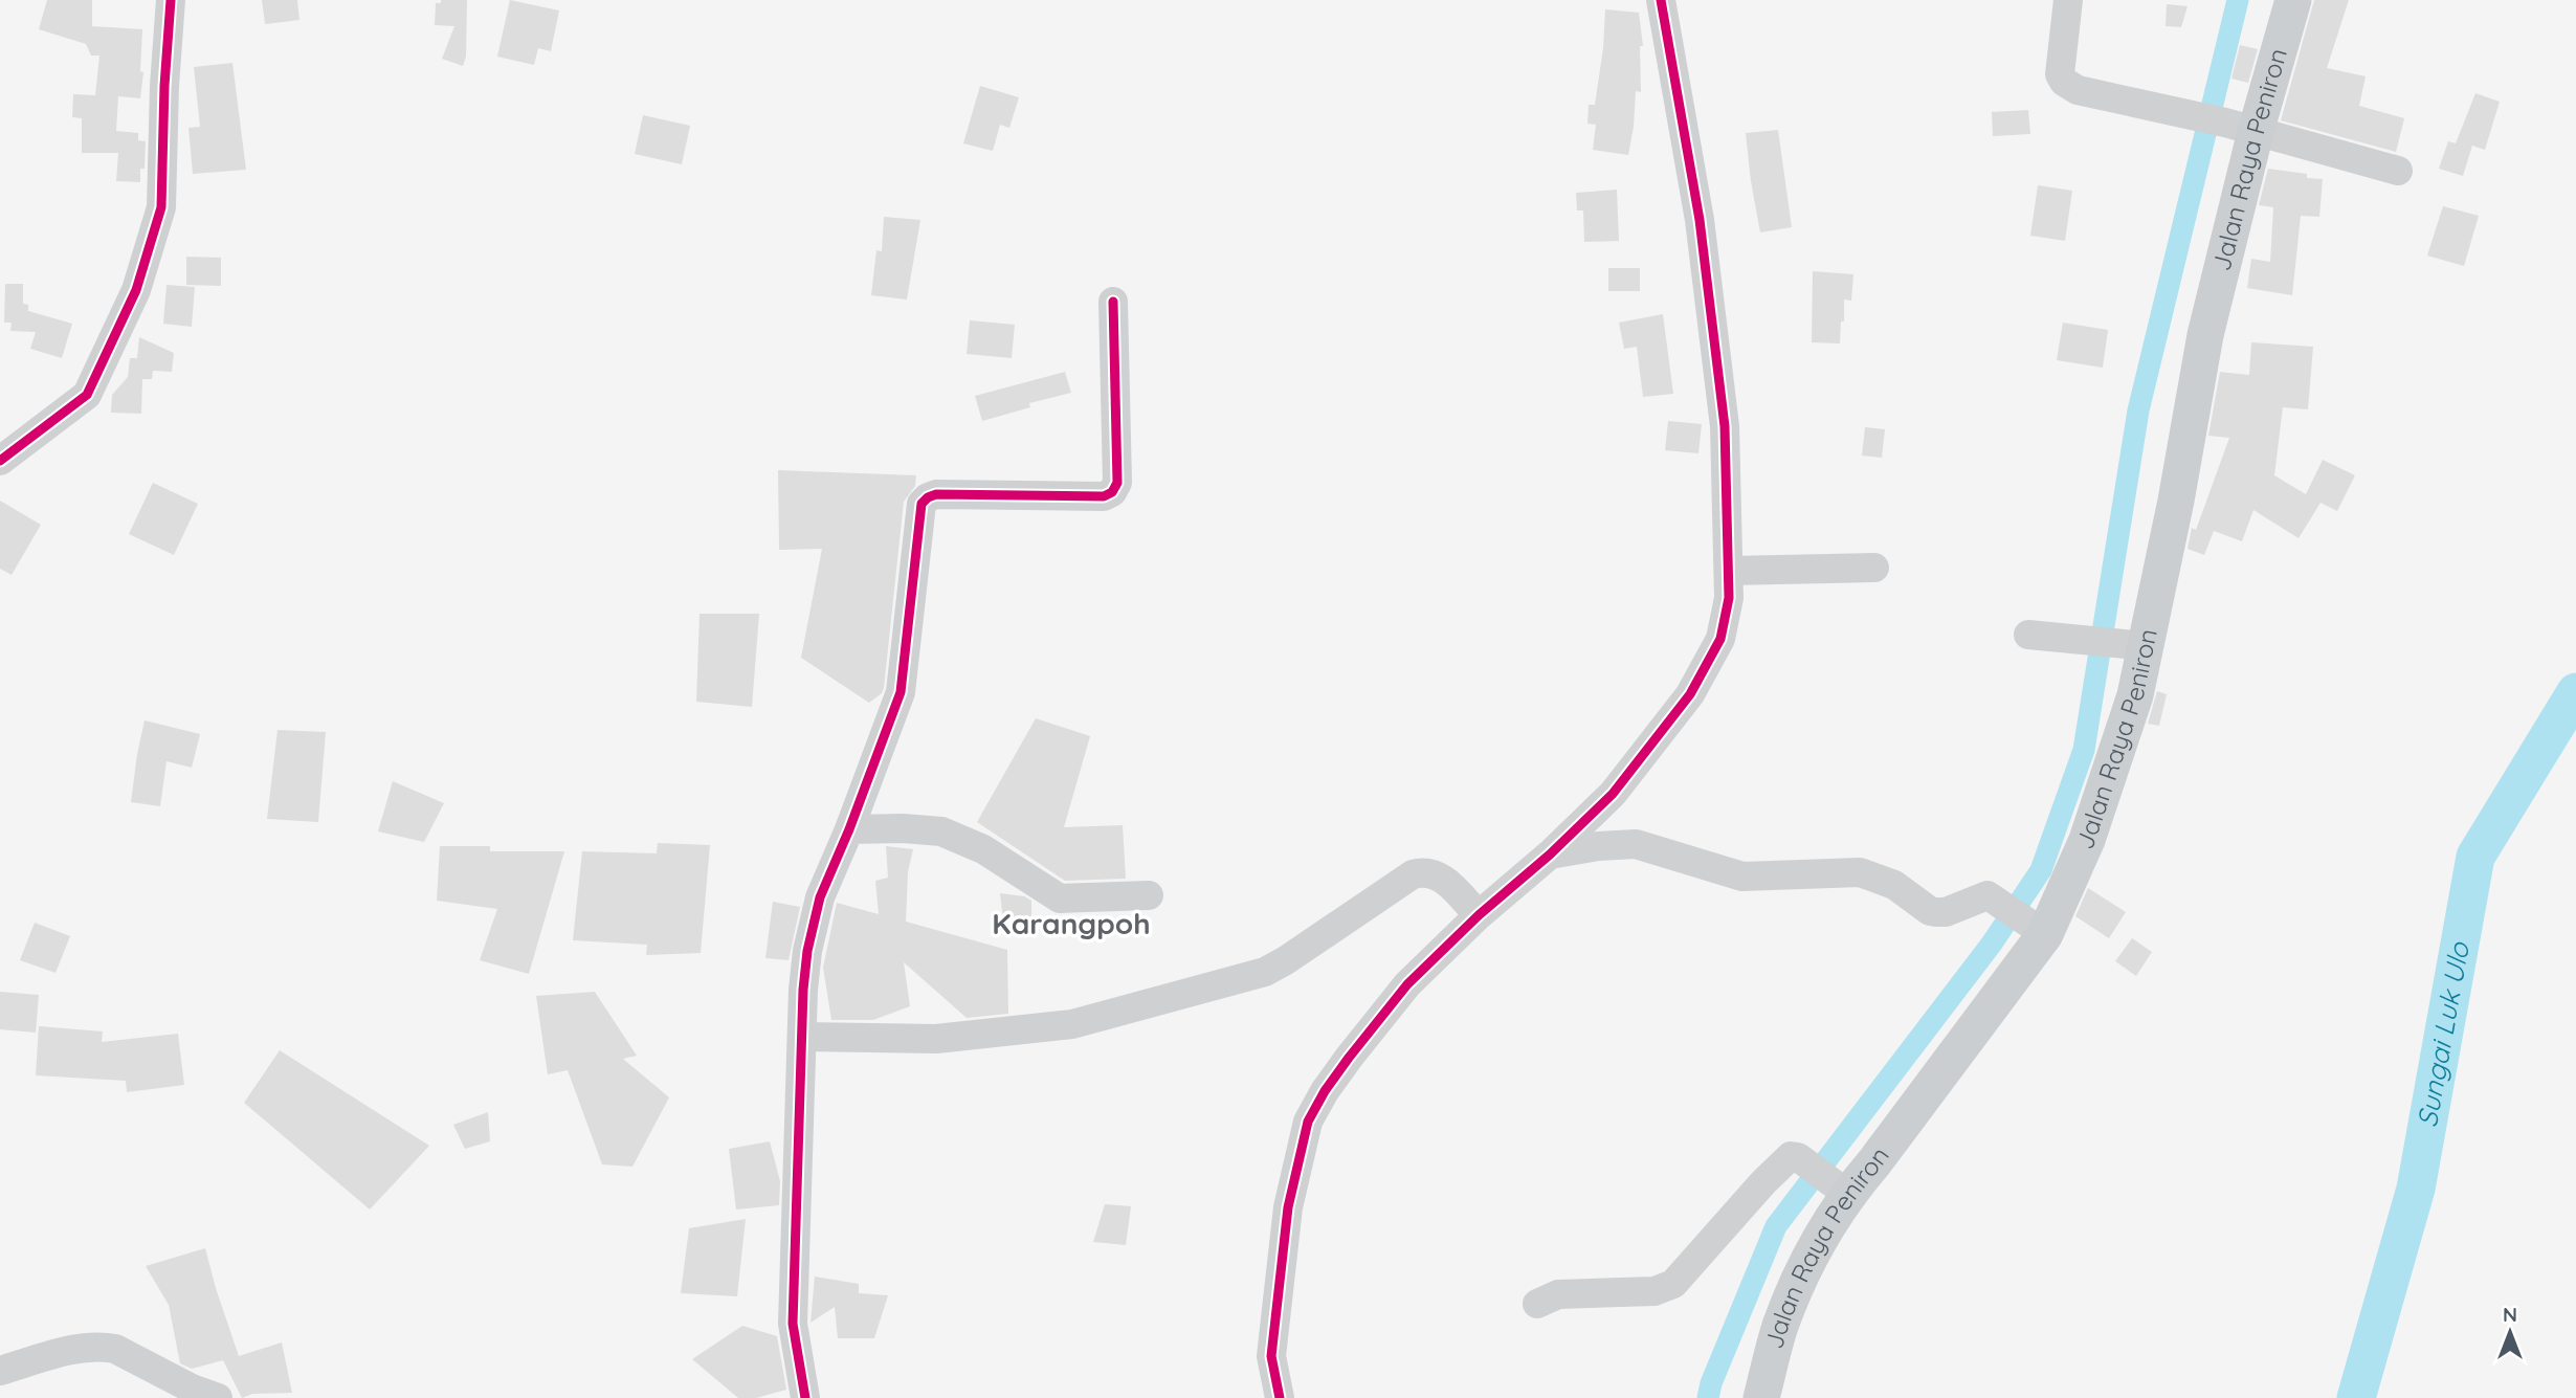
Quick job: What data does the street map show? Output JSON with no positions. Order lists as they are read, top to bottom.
{
  "streets": {
    "main road": ["Jalan Raya Peniron"]
  },
  "districts": ["Karangpoh"],
  "water": ["Sungai Luk Ulo"],
  "north": "top"
}
